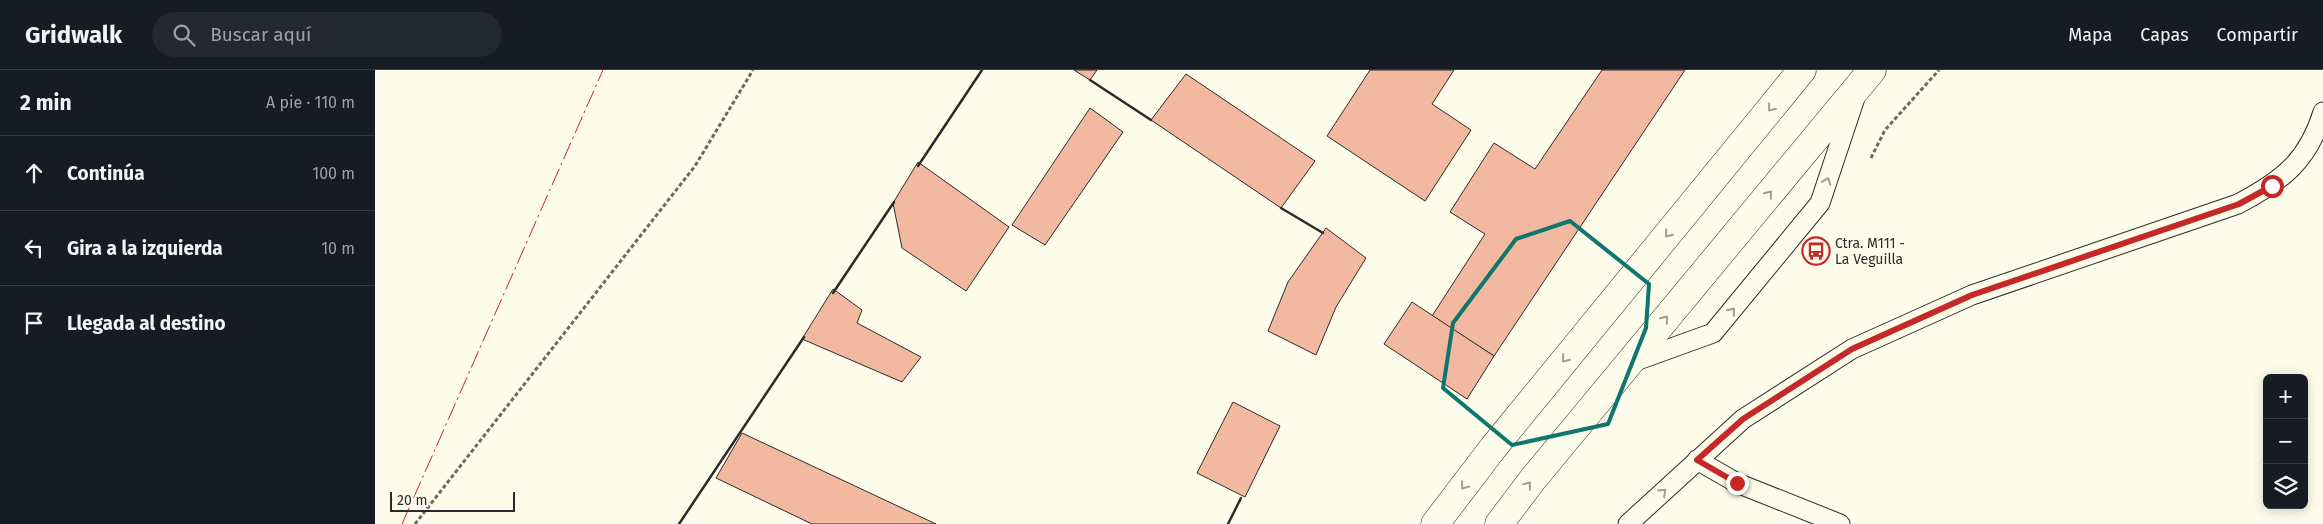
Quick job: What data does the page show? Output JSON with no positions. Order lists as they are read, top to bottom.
{
  "places": {
    "bus stop": ["Ctra. M111 - La Veguilla"]
  },
  "scale_bar": "20 m",
  "page": {
    "header": "Gridwalk",
    "search": "Buscar aquí",
    "nav": ["Mapa", "Capas", "Compartir"],
    "heading": ["2 min", "A pie · 110 m"],
    "list": [
      ["Continúa", "100 m"],
      ["Gira a la izquierda", "10 m"],
      "Llegada al destino"
    ],
    "map_buttons": ["+", "−"],
    "scale": "20 m"
  }
}
